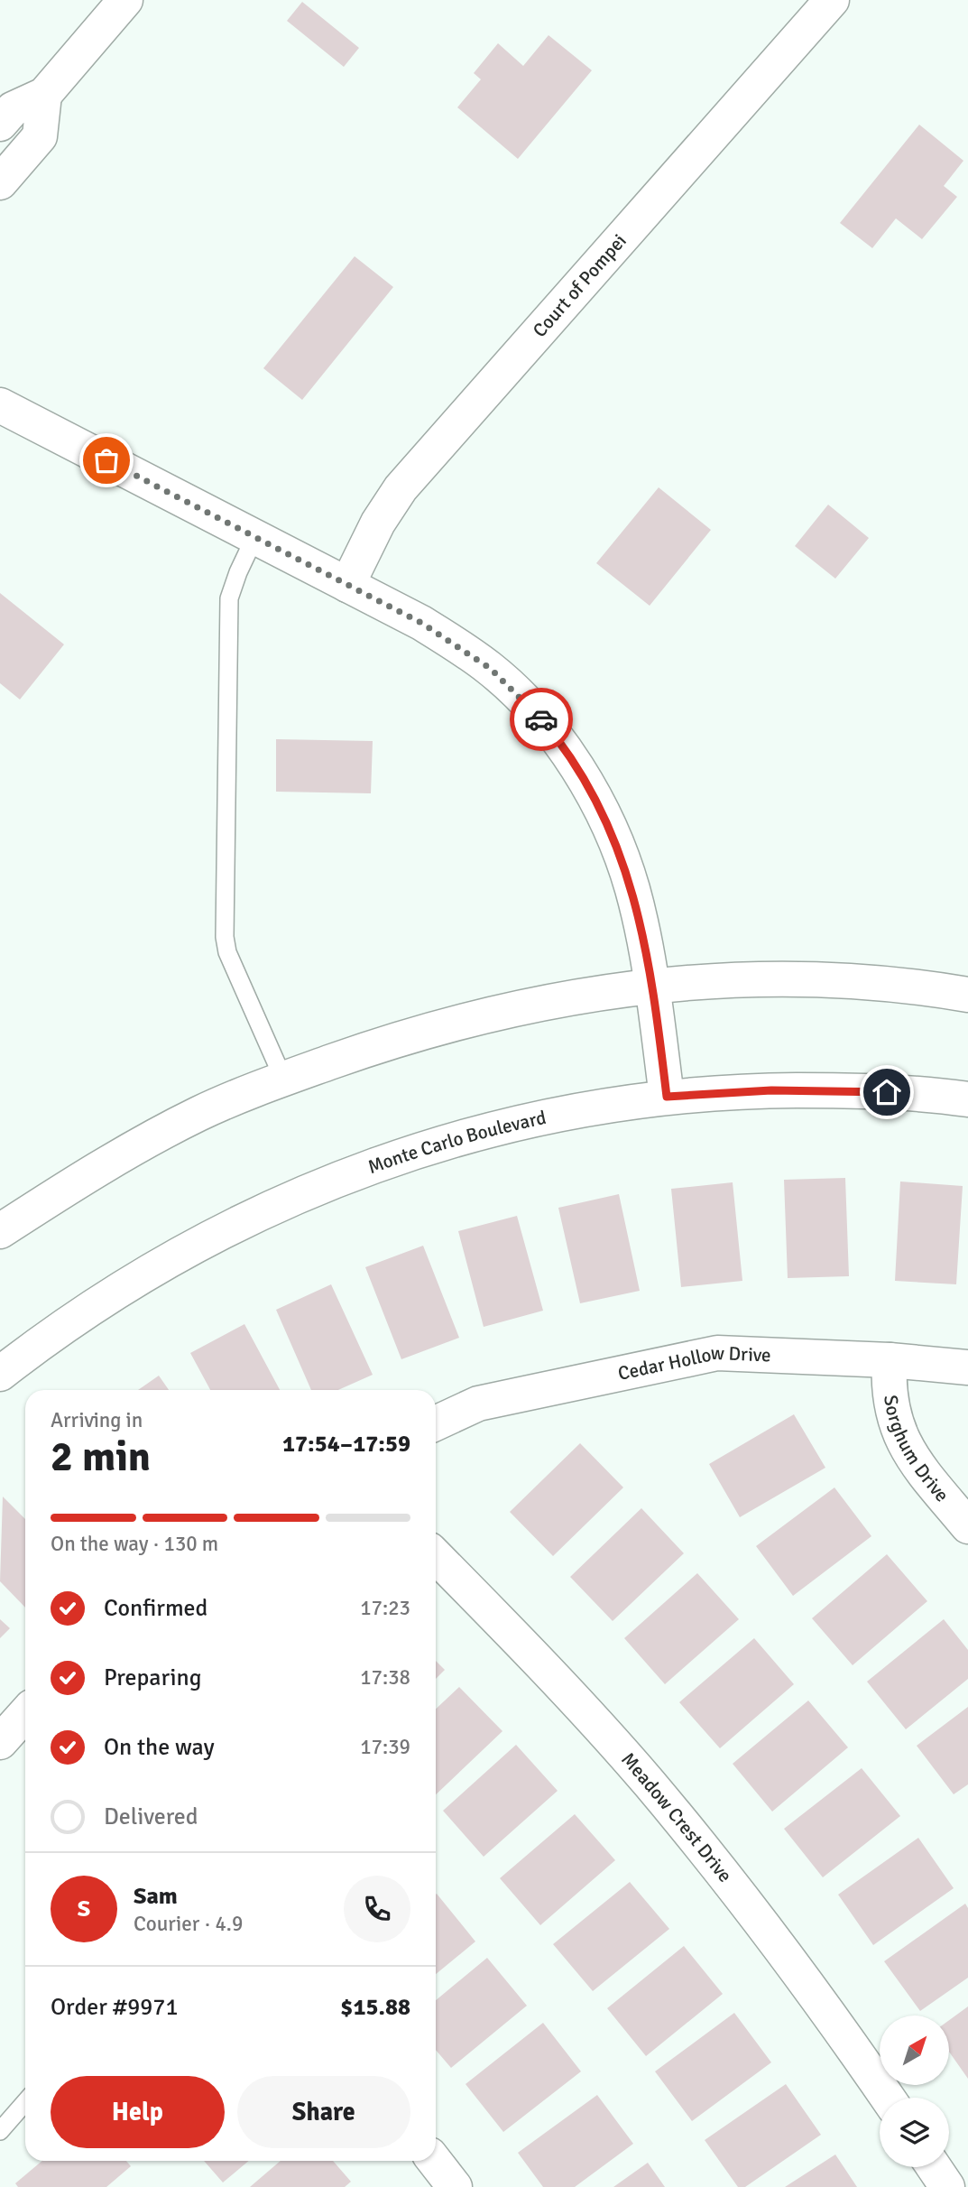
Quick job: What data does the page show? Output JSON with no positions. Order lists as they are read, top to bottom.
{
  "streets": {
    "street": [
      "Court of Pompei",
      "Monte Carlo Boulevard",
      "Cedar Hollow Drive",
      "Sorghum Drive",
      "Meadow Crest Drive"
    ]
  },
  "crossings": [
    ["Cedar Hollow Drive", "Sorghum Drive"]
  ],
  "north": "top right",
  "page": {
    "heading": ["2 min", "Arriving in", "17:54–17:59"],
    "panel": [
      "Sam",
      "Courier · 4.9",
      "Order #9971",
      "$15.88"
    ],
    "bar": "On the way · 130 m",
    "list": [
      ["Confirmed", "17:23"],
      ["Preparing", "17:38"],
      ["On the way", "17:39"],
      "Delivered"
    ],
    "round": "S",
    "buttons": ["Help", "Share"]
  }
}
